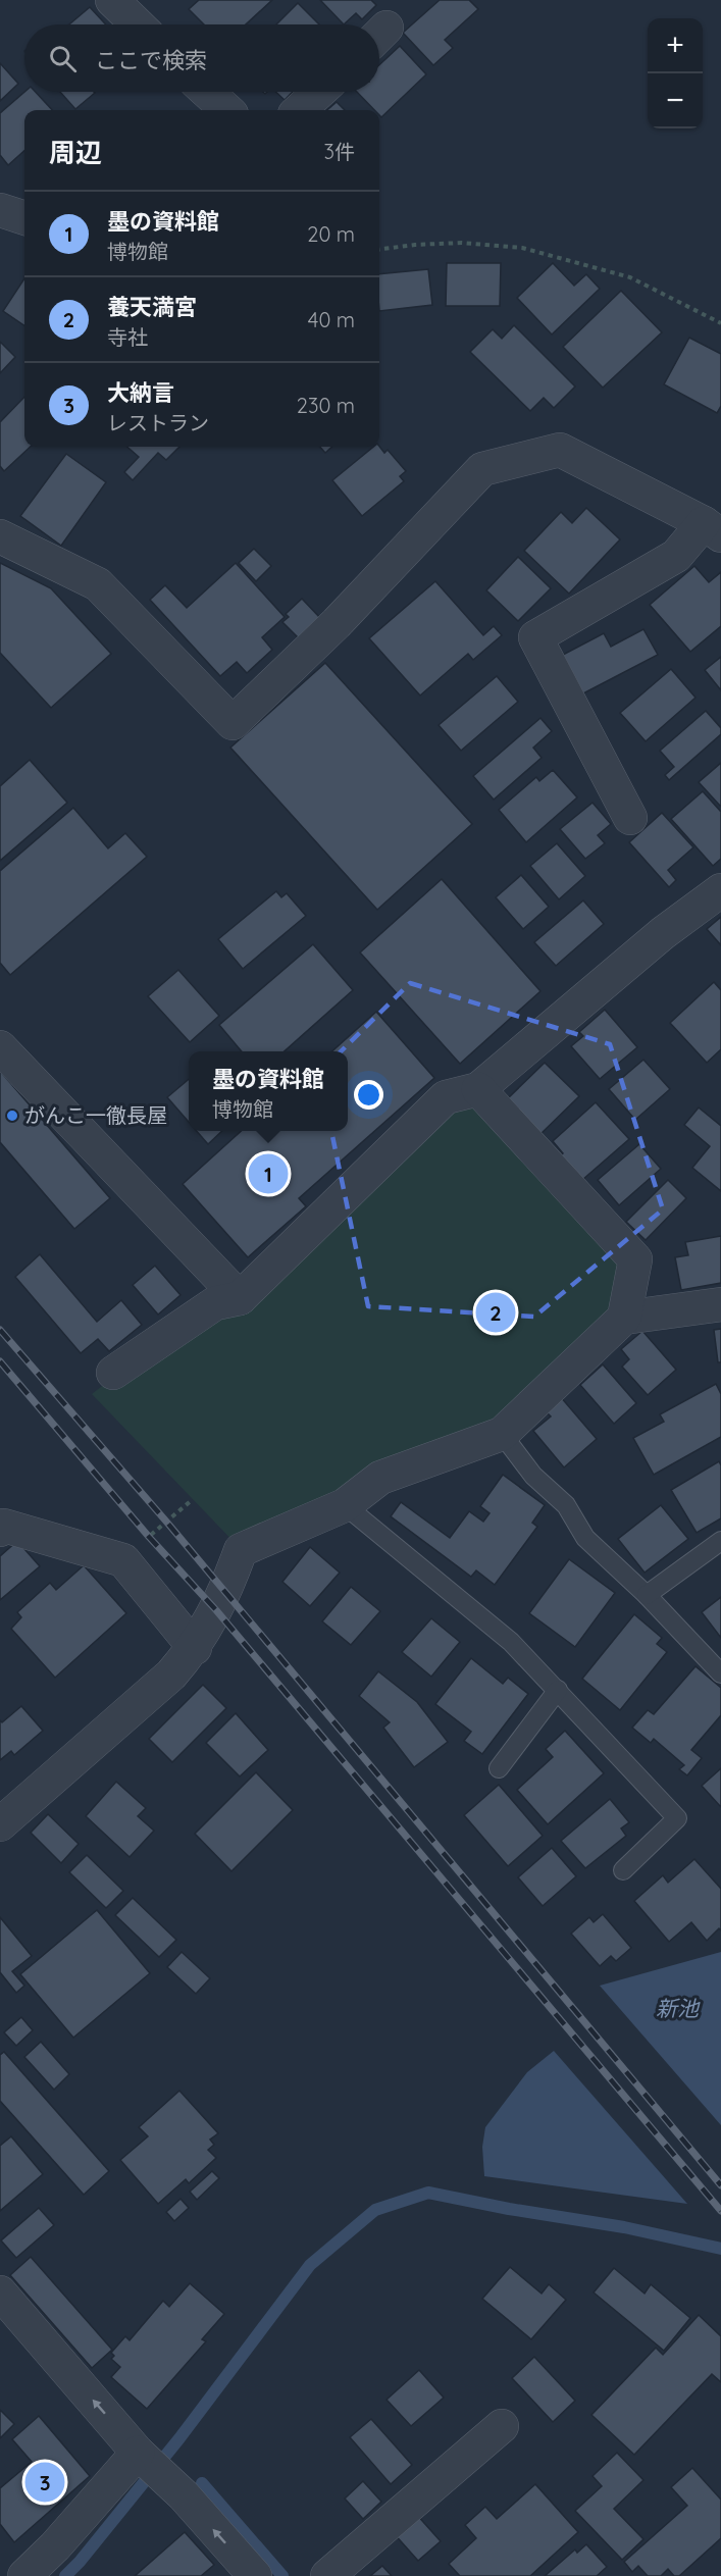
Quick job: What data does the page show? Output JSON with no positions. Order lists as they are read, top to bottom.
{
  "water": ["新池"],
  "places": ["がんこ一徹長屋"],
  "page": {
    "map_buttons": ["+", "−"],
    "search": "ここで検索",
    "heading": ["周辺", "3件"],
    "list": [
      {
        "mark": "1",
        "name": "墨の資料館",
        "note": "博物館",
        "value": "20 m"
      },
      {
        "mark": "2",
        "name": "養天満宮",
        "note": "寺社",
        "value": "40 m"
      },
      {
        "mark": "3",
        "name": "大納言",
        "note": "レストラン",
        "value": "230 m"
      }
    ],
    "popup": ["墨の資料館", "博物館"],
    "pins": ["1", "2", "3"]
  }
}
